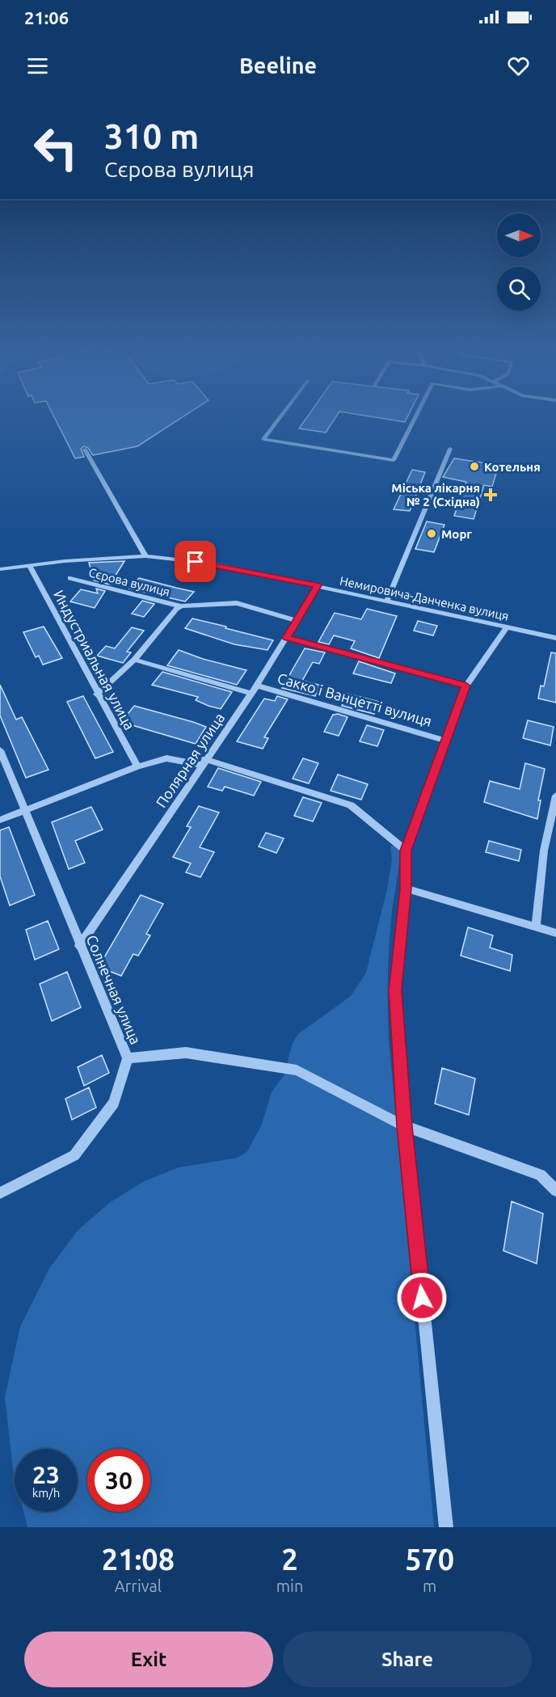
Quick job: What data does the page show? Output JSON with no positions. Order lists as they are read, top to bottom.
{
  "streets": {
    "street": [
      "Сєрова вулиця",
      "Немировича-Данченка вулиця",
      "Индустриальная улица",
      "Сакко і Ванцетті вулиця",
      "Полярная улица",
      "Солнечная улица"
    ]
  },
  "crossings": [
    ["Сєрова вулиця", "Полярная улица"],
    ["Немировича-Данченка вулиця", "Индустриальная улица"],
    ["Немировича-Данченка вулиця", "Полярная улица"],
    ["Сакко і Ванцетті вулиця", "Полярная улица"],
    ["Полярная улица", "Солнечная улица"]
  ],
  "places": {
    "other": ["Котельня", "Морг"],
    "health": ["Міська лікарня № 2 (Східна)"]
  },
  "north": "right",
  "page": {
    "status": "21:06",
    "header": "Beeline",
    "turn": ["310 m", "Сєрова вулиця"],
    "speed": "23 km/h",
    "limit": "30",
    "eta": [
      "21:08",
      "Arrival",
      "2",
      "min",
      "570",
      "m"
    ],
    "buttons": ["Exit", "Share"]
  }
}
